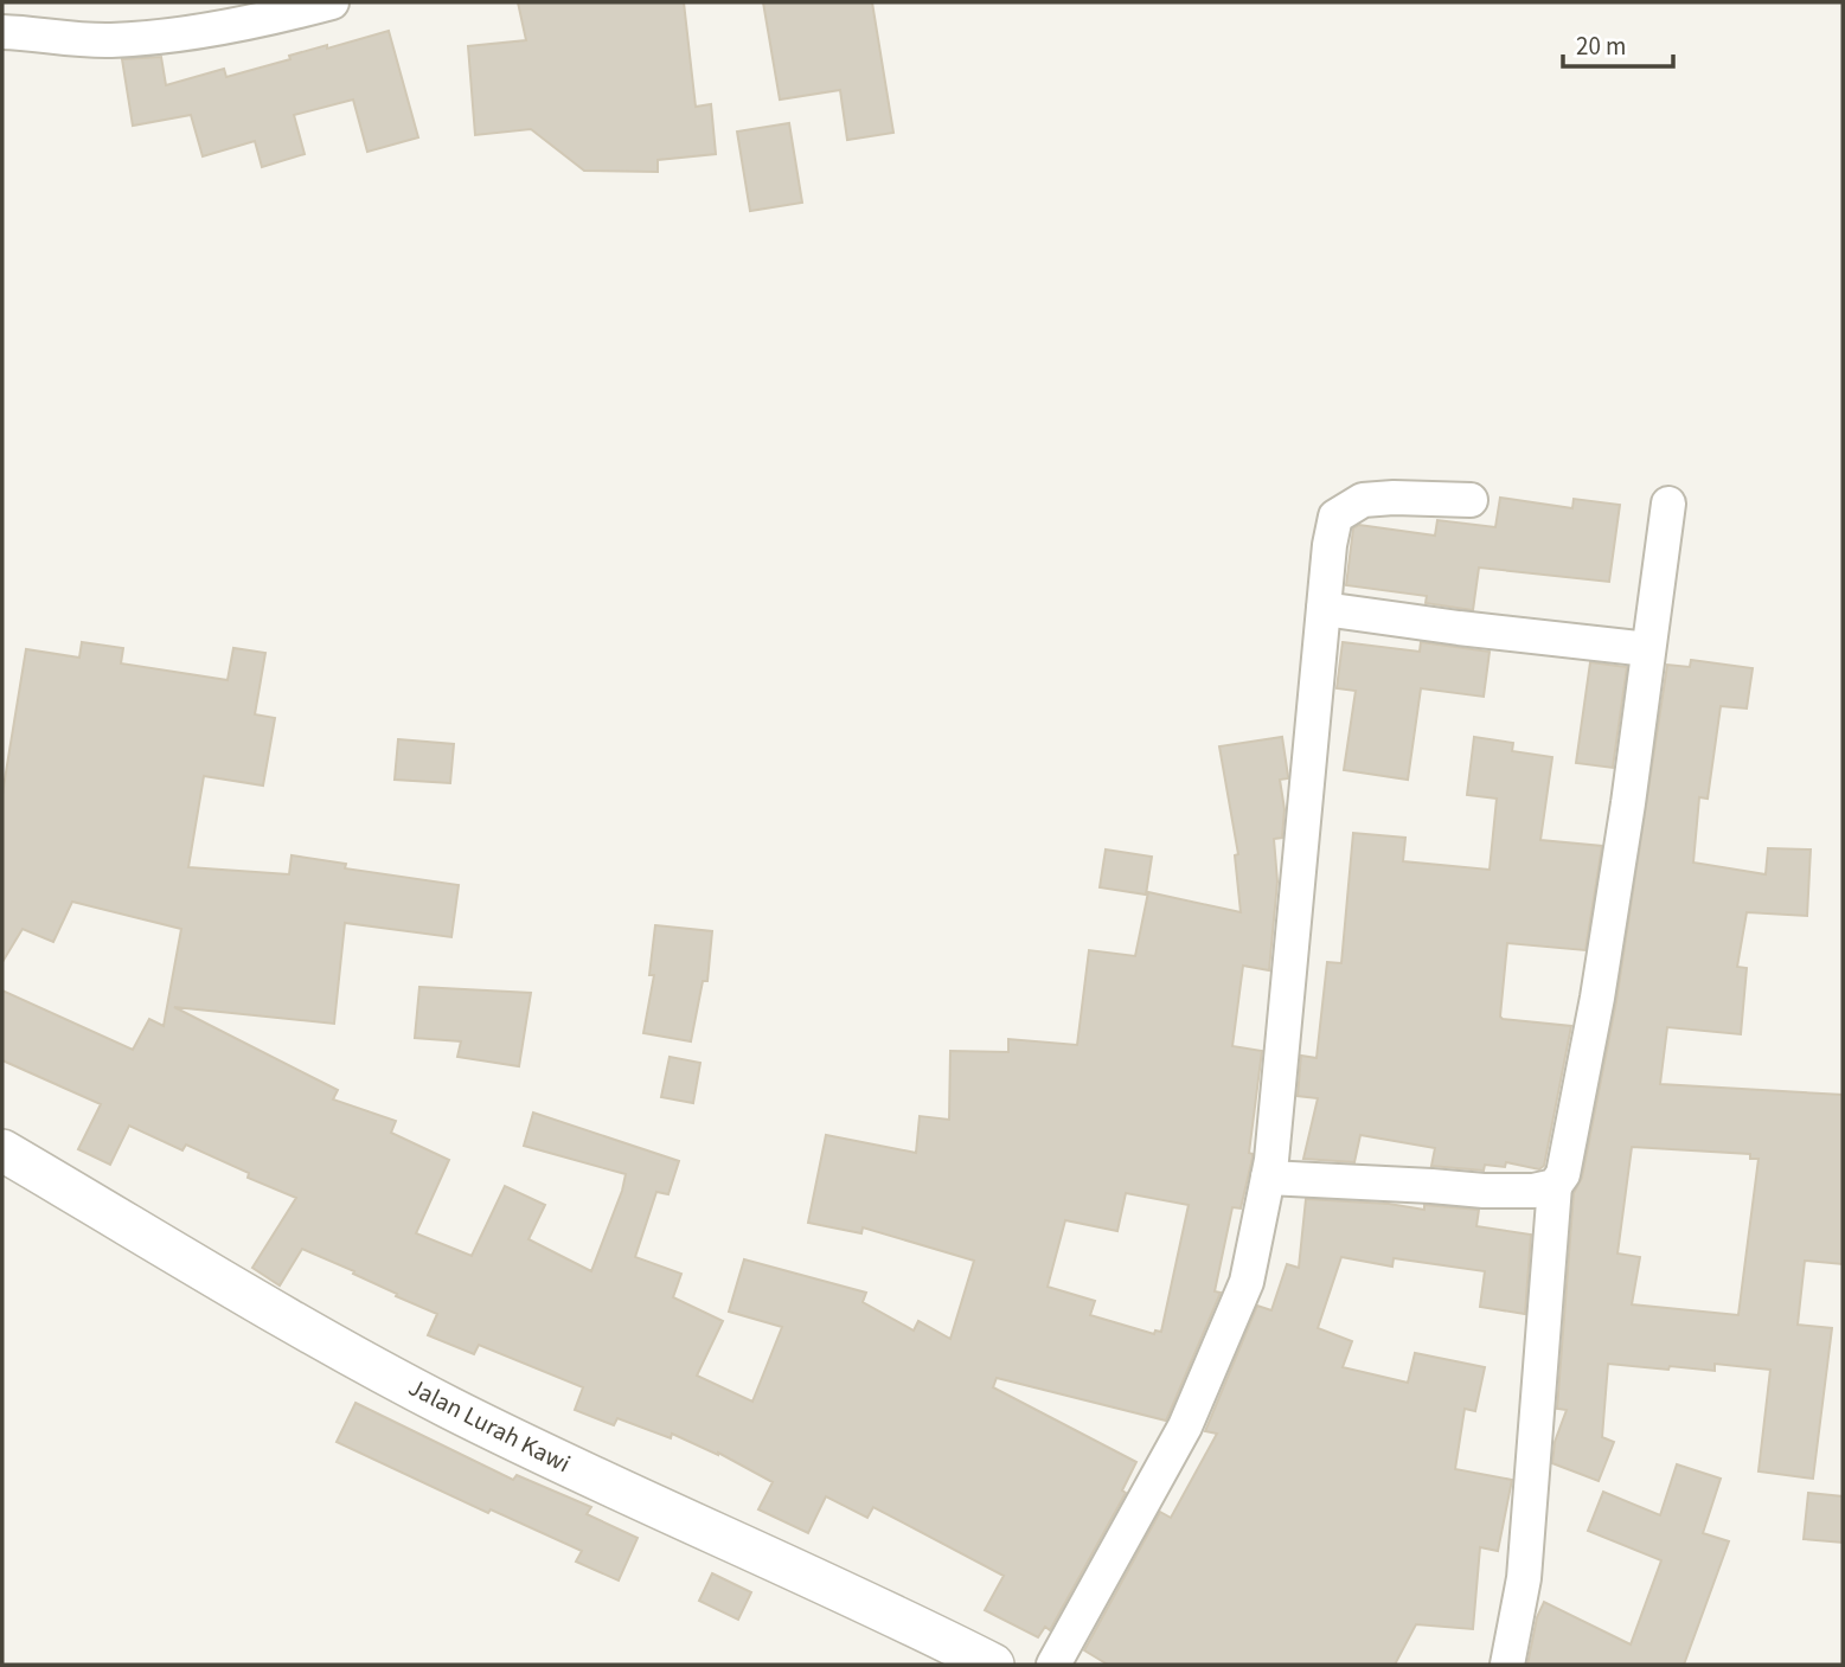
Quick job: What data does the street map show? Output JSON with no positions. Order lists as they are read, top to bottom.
{
  "streets": {
    "street": ["Jalan Lurah Kawi"]
  },
  "scale_bar": "20 m"
}
